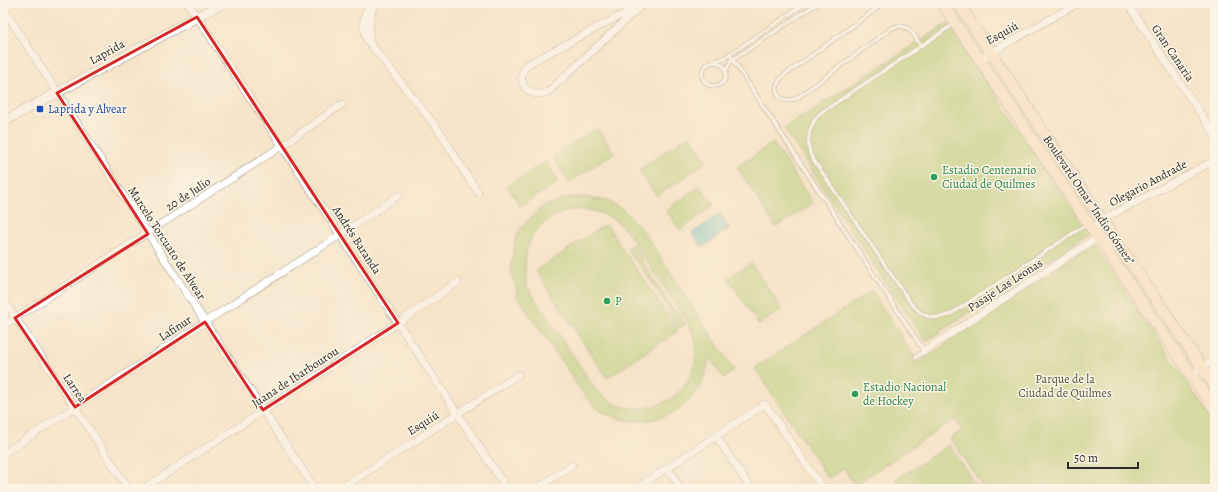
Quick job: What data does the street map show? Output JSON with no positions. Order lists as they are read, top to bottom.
{
  "streets": {
    "main road": ["Boulevard Omar \"Indio Gómez\""],
    "street": [
      "Esquiú",
      "Laprida",
      "Gran Canaria",
      "Olegario Andrade",
      "20 de Julio",
      "Andrés Baranda",
      "Marcelo Torcuato de Alvear",
      "Pasaje Las Leonas",
      "Lafinur",
      "Juana de Ibarbourou",
      "Larrea"
    ]
  },
  "crossings": [
    ["Esquiú", "Boulevard Omar \"Indio Gómez\""],
    ["Esquiú", "Andrés Baranda"],
    ["Laprida", "Andrés Baranda"],
    ["Laprida", "Marcelo Torcuato de Alvear"],
    ["Olegario Andrade", "Boulevard Omar \"Indio Gómez\""],
    ["Olegario Andrade", "Pasaje Las Leonas"],
    ["20 de Julio", "Andrés Baranda"],
    ["20 de Julio", "Marcelo Torcuato de Alvear"],
    ["20 de Julio", "Larrea"],
    ["Boulevard Omar \"Indio Gómez\"", "Pasaje Las Leonas"],
    ["Andrés Baranda", "Lafinur"],
    ["Andrés Baranda", "Juana de Ibarbourou"],
    ["Marcelo Torcuato de Alvear", "Lafinur"],
    ["Marcelo Torcuato de Alvear", "Juana de Ibarbourou"],
    ["Lafinur", "Larrea"]
  ],
  "parks": ["Parque de la Ciudad de Quilmes"],
  "places": {
    "transit": ["Laprida y Alvear"],
    "other": ["Estadio Centenario Ciudad de Quilmes", "P", "Estadio Nacional de Hockey"]
  },
  "scale_bar": "50 m"
}
